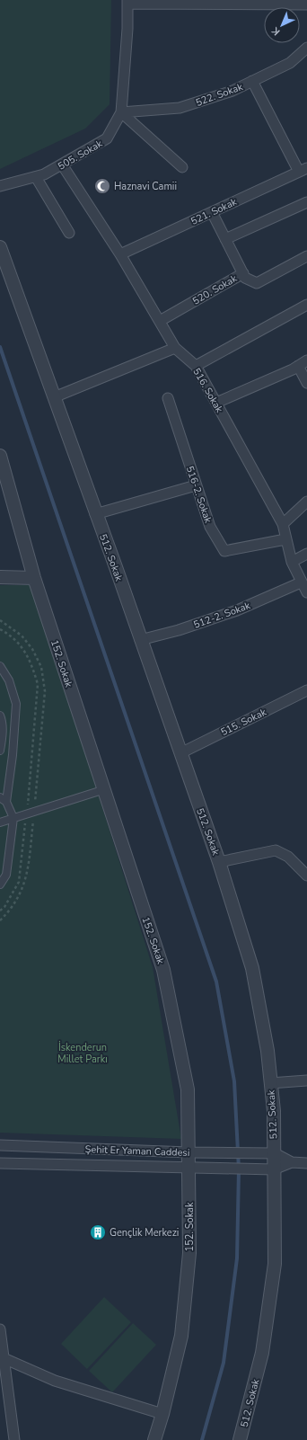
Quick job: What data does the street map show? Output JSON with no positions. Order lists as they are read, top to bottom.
{
  "streets": {
    "street": [
      "522. Sokak",
      "505. Sokak",
      "521. Sokak",
      "520. Sokak",
      "516. Sokak",
      "516-2. Sokak",
      "512. Sokak",
      "512-2. Sokak",
      "152. Sokak",
      "515. Sokak",
      "Şehit Er Yaman Caddesi"
    ]
  },
  "crossings": [
    ["522. Sokak", "505. Sokak"],
    ["505. Sokak", "516. Sokak"],
    ["521. Sokak", "516. Sokak"],
    ["520. Sokak", "516. Sokak"],
    ["516. Sokak", "516-2. Sokak"],
    ["516. Sokak", "512-2. Sokak"],
    ["512. Sokak", "512-2. Sokak"],
    ["512. Sokak", "515. Sokak"],
    ["512. Sokak", "Şehit Er Yaman Caddesi"],
    ["152. Sokak", "Şehit Er Yaman Caddesi"]
  ],
  "parks": ["İskenderun Millet Parkı"],
  "places": {
    "mosque": ["Haznavi Camii"],
    "building": ["Gençlik Merkezi"]
  },
  "north": "bottom left"
}
